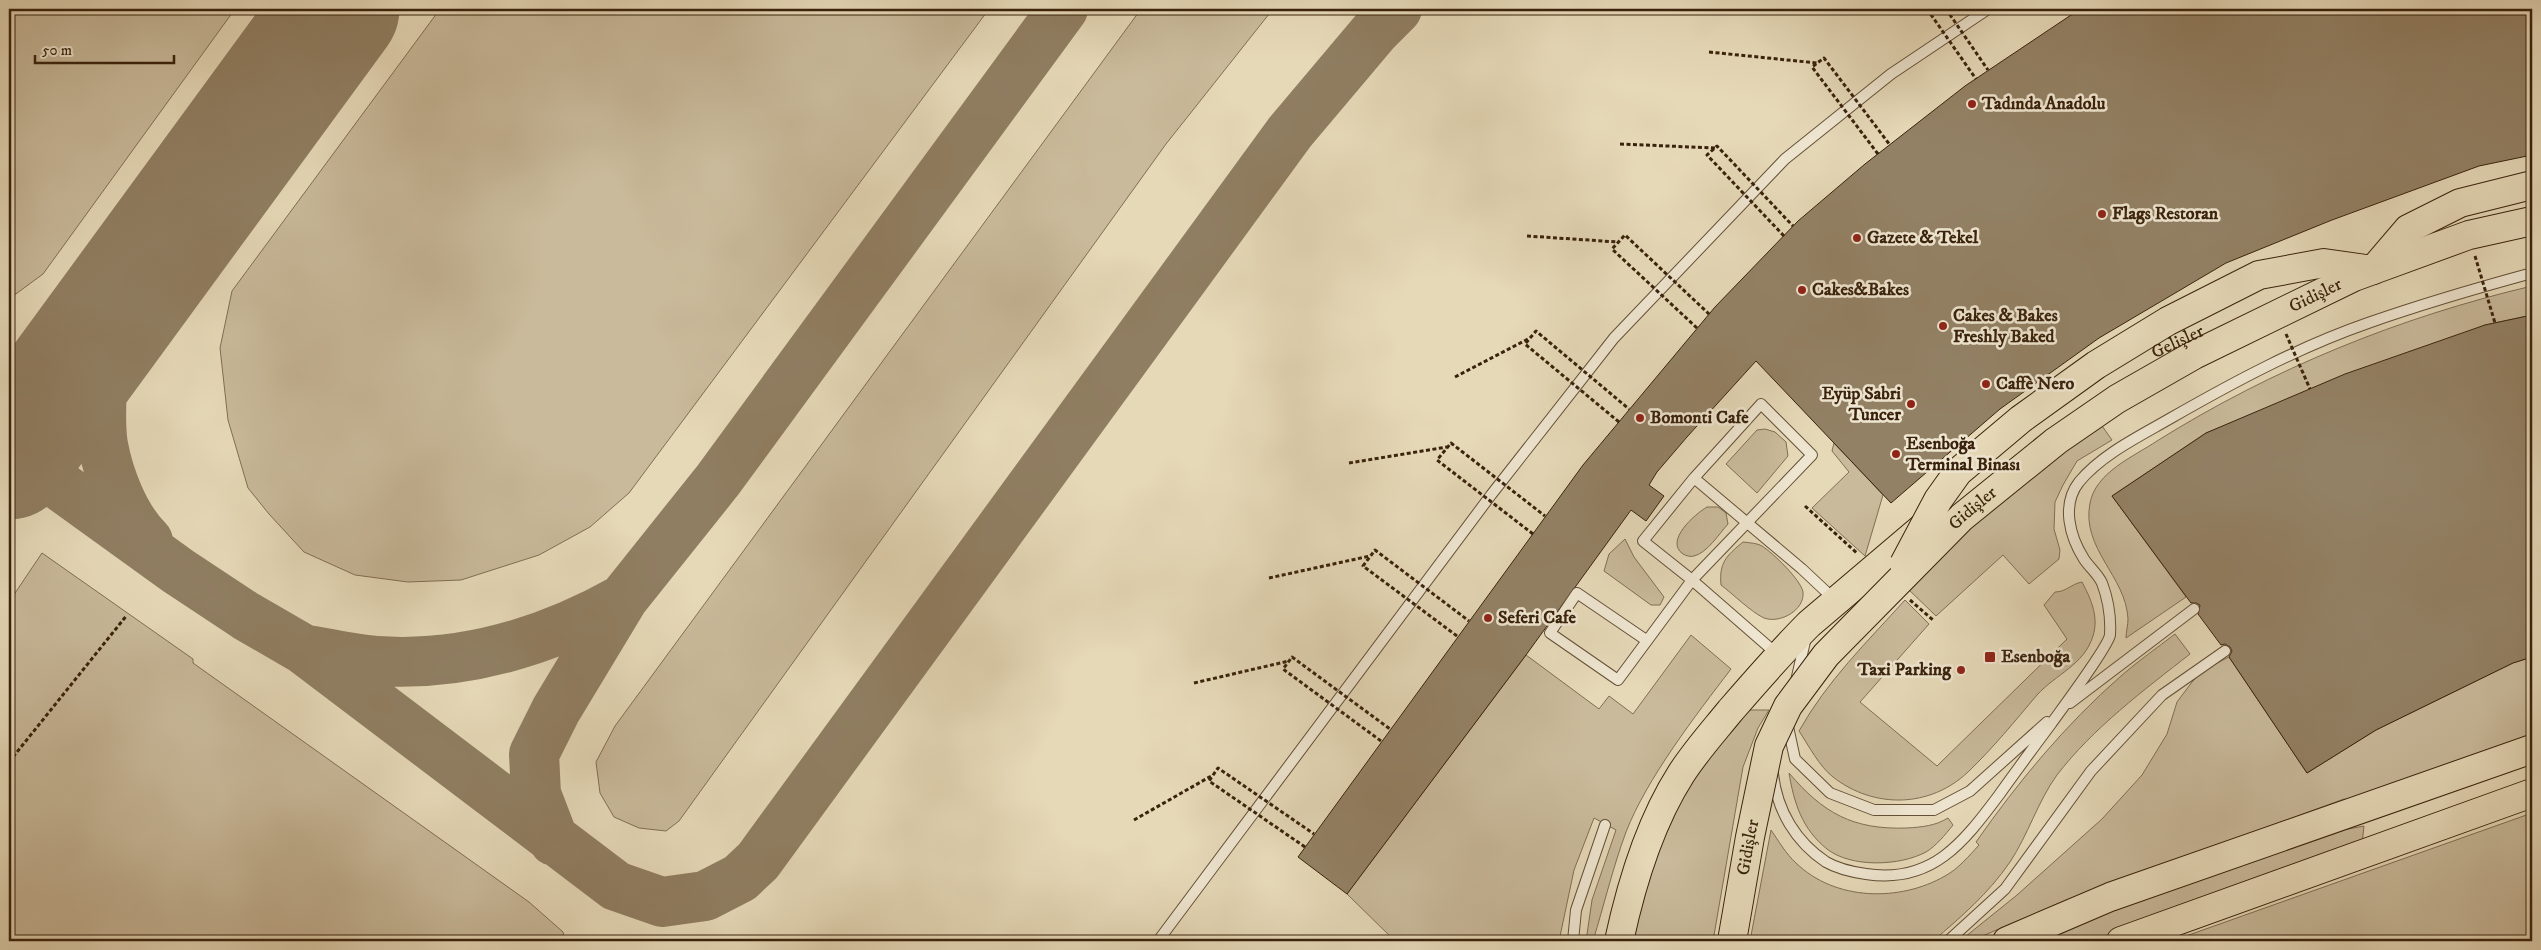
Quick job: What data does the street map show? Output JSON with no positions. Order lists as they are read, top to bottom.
{
  "streets": {
    "highway": ["Gidişler", "Gelişler"]
  },
  "places": {
    "other": [
      "Tadında Anadolu",
      "Flags Restoran",
      "Gazete & Tekel",
      "Cakes&Bakes",
      "Cakes & Bakes Freshly Baked",
      "Caffè Nero",
      "Eyüp Sabri Tuncer",
      "Bomonti Cafe",
      "Esenboğa Terminal Binası",
      "Seferi Cafe",
      "Taxi Parking"
    ],
    "transit": ["Esenboğa"]
  },
  "scale_bar": "50 m"
}
